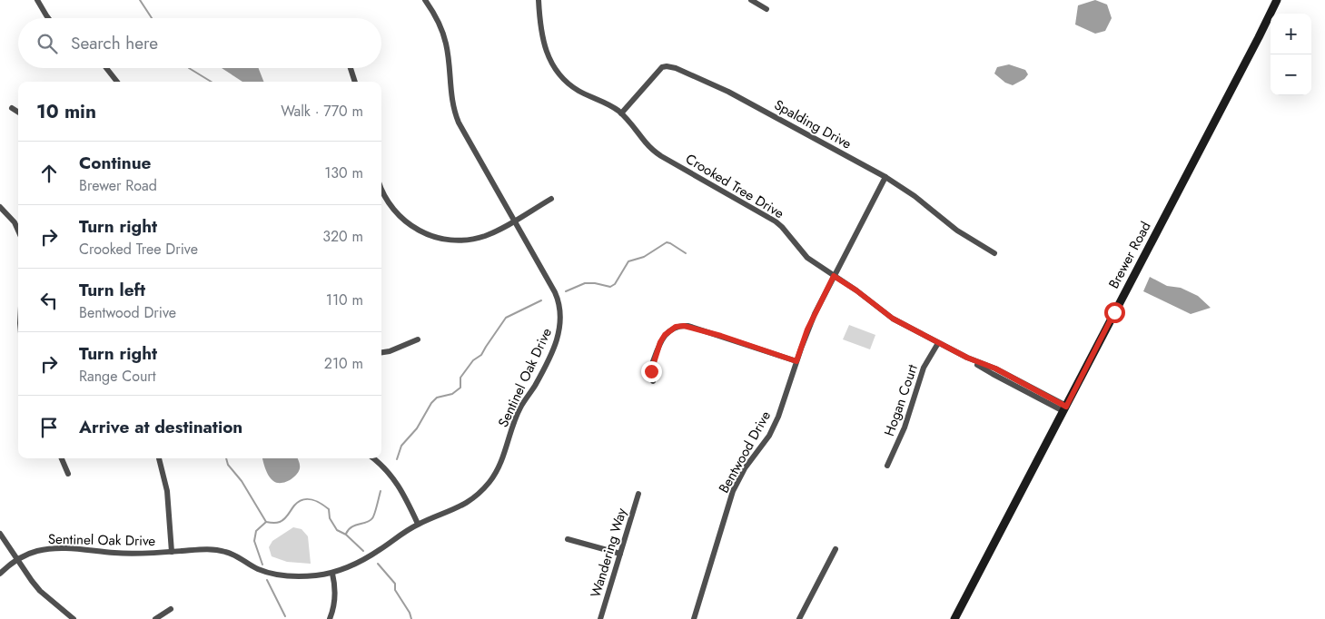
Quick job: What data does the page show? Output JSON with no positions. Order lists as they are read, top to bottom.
{
  "streets": {
    "street": [
      "Spalding Drive",
      "Crooked Tree Drive",
      "Brewer Road",
      "Sentinel Oak Drive",
      "Hogan Court",
      "Bentwood Drive",
      "Wandering Way"
    ]
  },
  "crossings": [
    ["Spalding Drive", "Crooked Tree Drive"],
    ["Spalding Drive", "Bentwood Drive"],
    ["Crooked Tree Drive", "Brewer Road"],
    ["Crooked Tree Drive", "Hogan Court"],
    ["Crooked Tree Drive", "Bentwood Drive"]
  ],
  "page": {
    "map_buttons": ["+", "−"],
    "search": "Search here",
    "heading": ["10 min", "Walk · 770 m"],
    "list": [
      ["Continue", "Brewer Road", "130 m"],
      ["Turn right", "Crooked Tree Drive", "320 m"],
      ["Turn left", "Bentwood Drive", "110 m"],
      ["Turn right", "Range Court", "210 m"],
      "Arrive at destination"
    ]
  }
}
